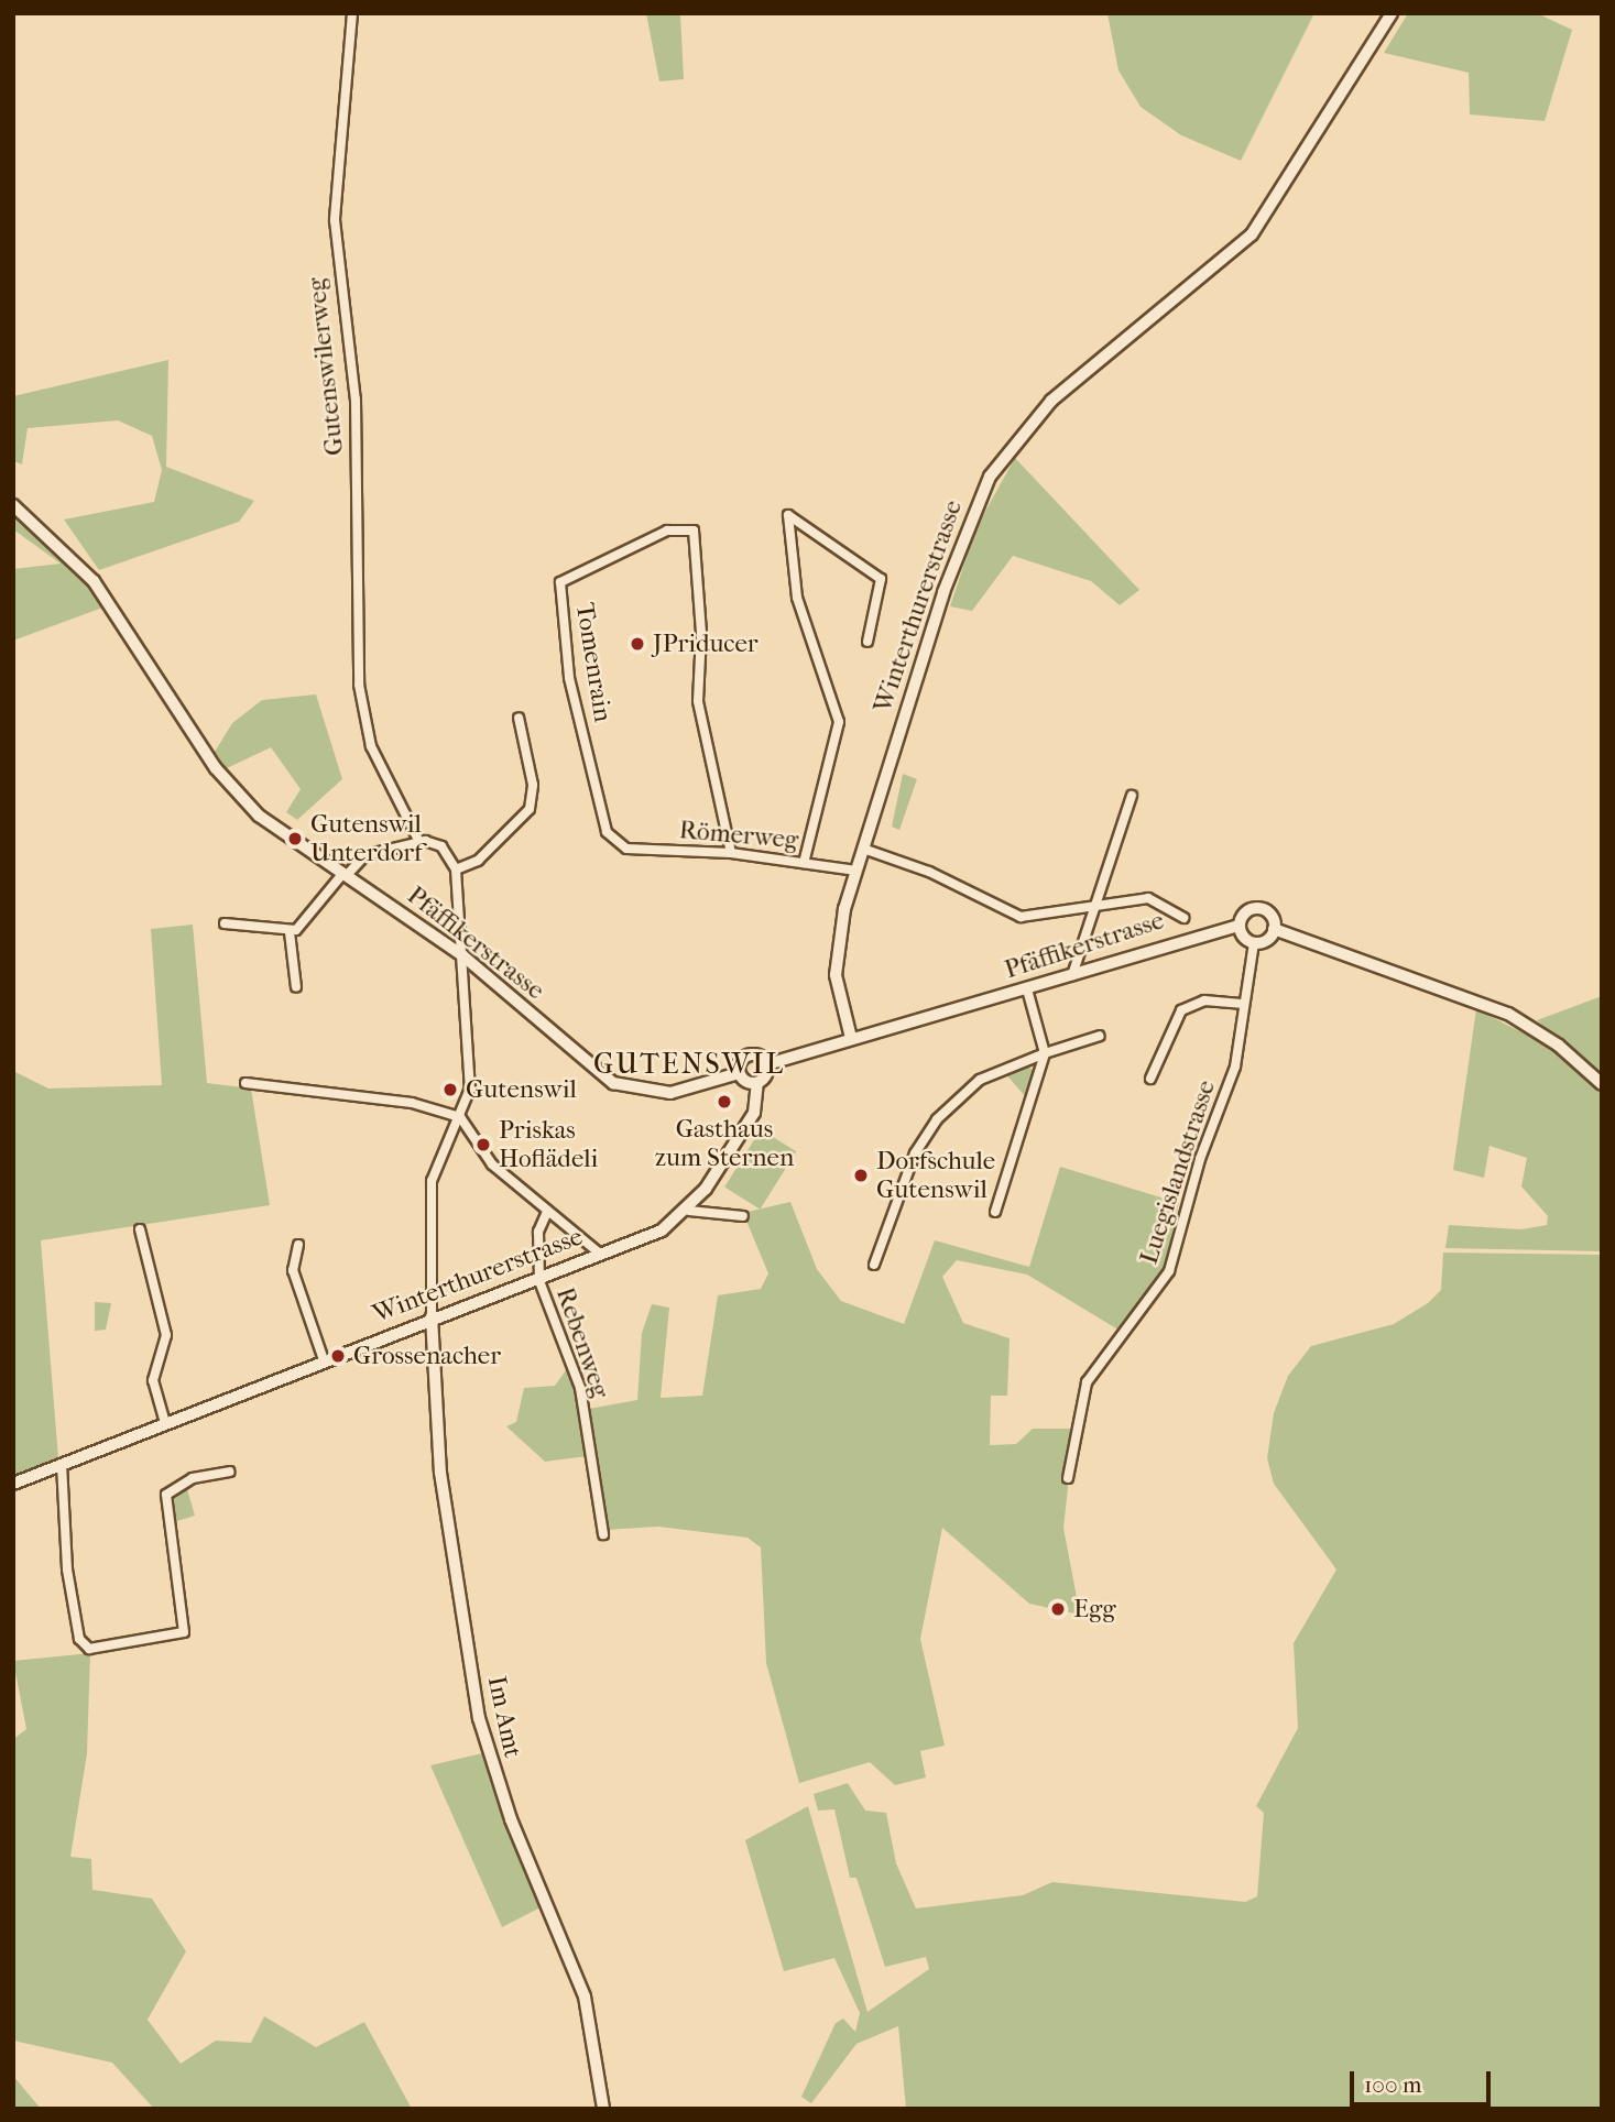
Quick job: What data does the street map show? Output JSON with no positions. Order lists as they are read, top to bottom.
{
  "streets": {
    "main road": ["Winterthurerstrasse", "Pfäffikerstrasse"],
    "street": [
      "Gutenswilerweg",
      "Tomenrain",
      "Römerweg",
      "Luegislandstrasse",
      "Rebenweg",
      "Im Amt"
    ]
  },
  "crossings": [
    ["Winterthurerstrasse", "Römerweg"],
    ["Winterthurerstrasse", "Pfäffikerstrasse"],
    ["Winterthurerstrasse", "Rebenweg"],
    ["Winterthurerstrasse", "Im Amt"],
    ["Tomenrain", "Römerweg"]
  ],
  "districts": ["GUTENSWIL"],
  "places": [
    "JPriducer",
    "Gutenswil Unterdorf",
    "Gutenswil",
    "Gasthaus zum Sternen",
    "Priskas Hoflädeli",
    "Dorfschule Gutenswil",
    "Grossenacher",
    "Egg"
  ],
  "scale_bar": "100 m"
}
